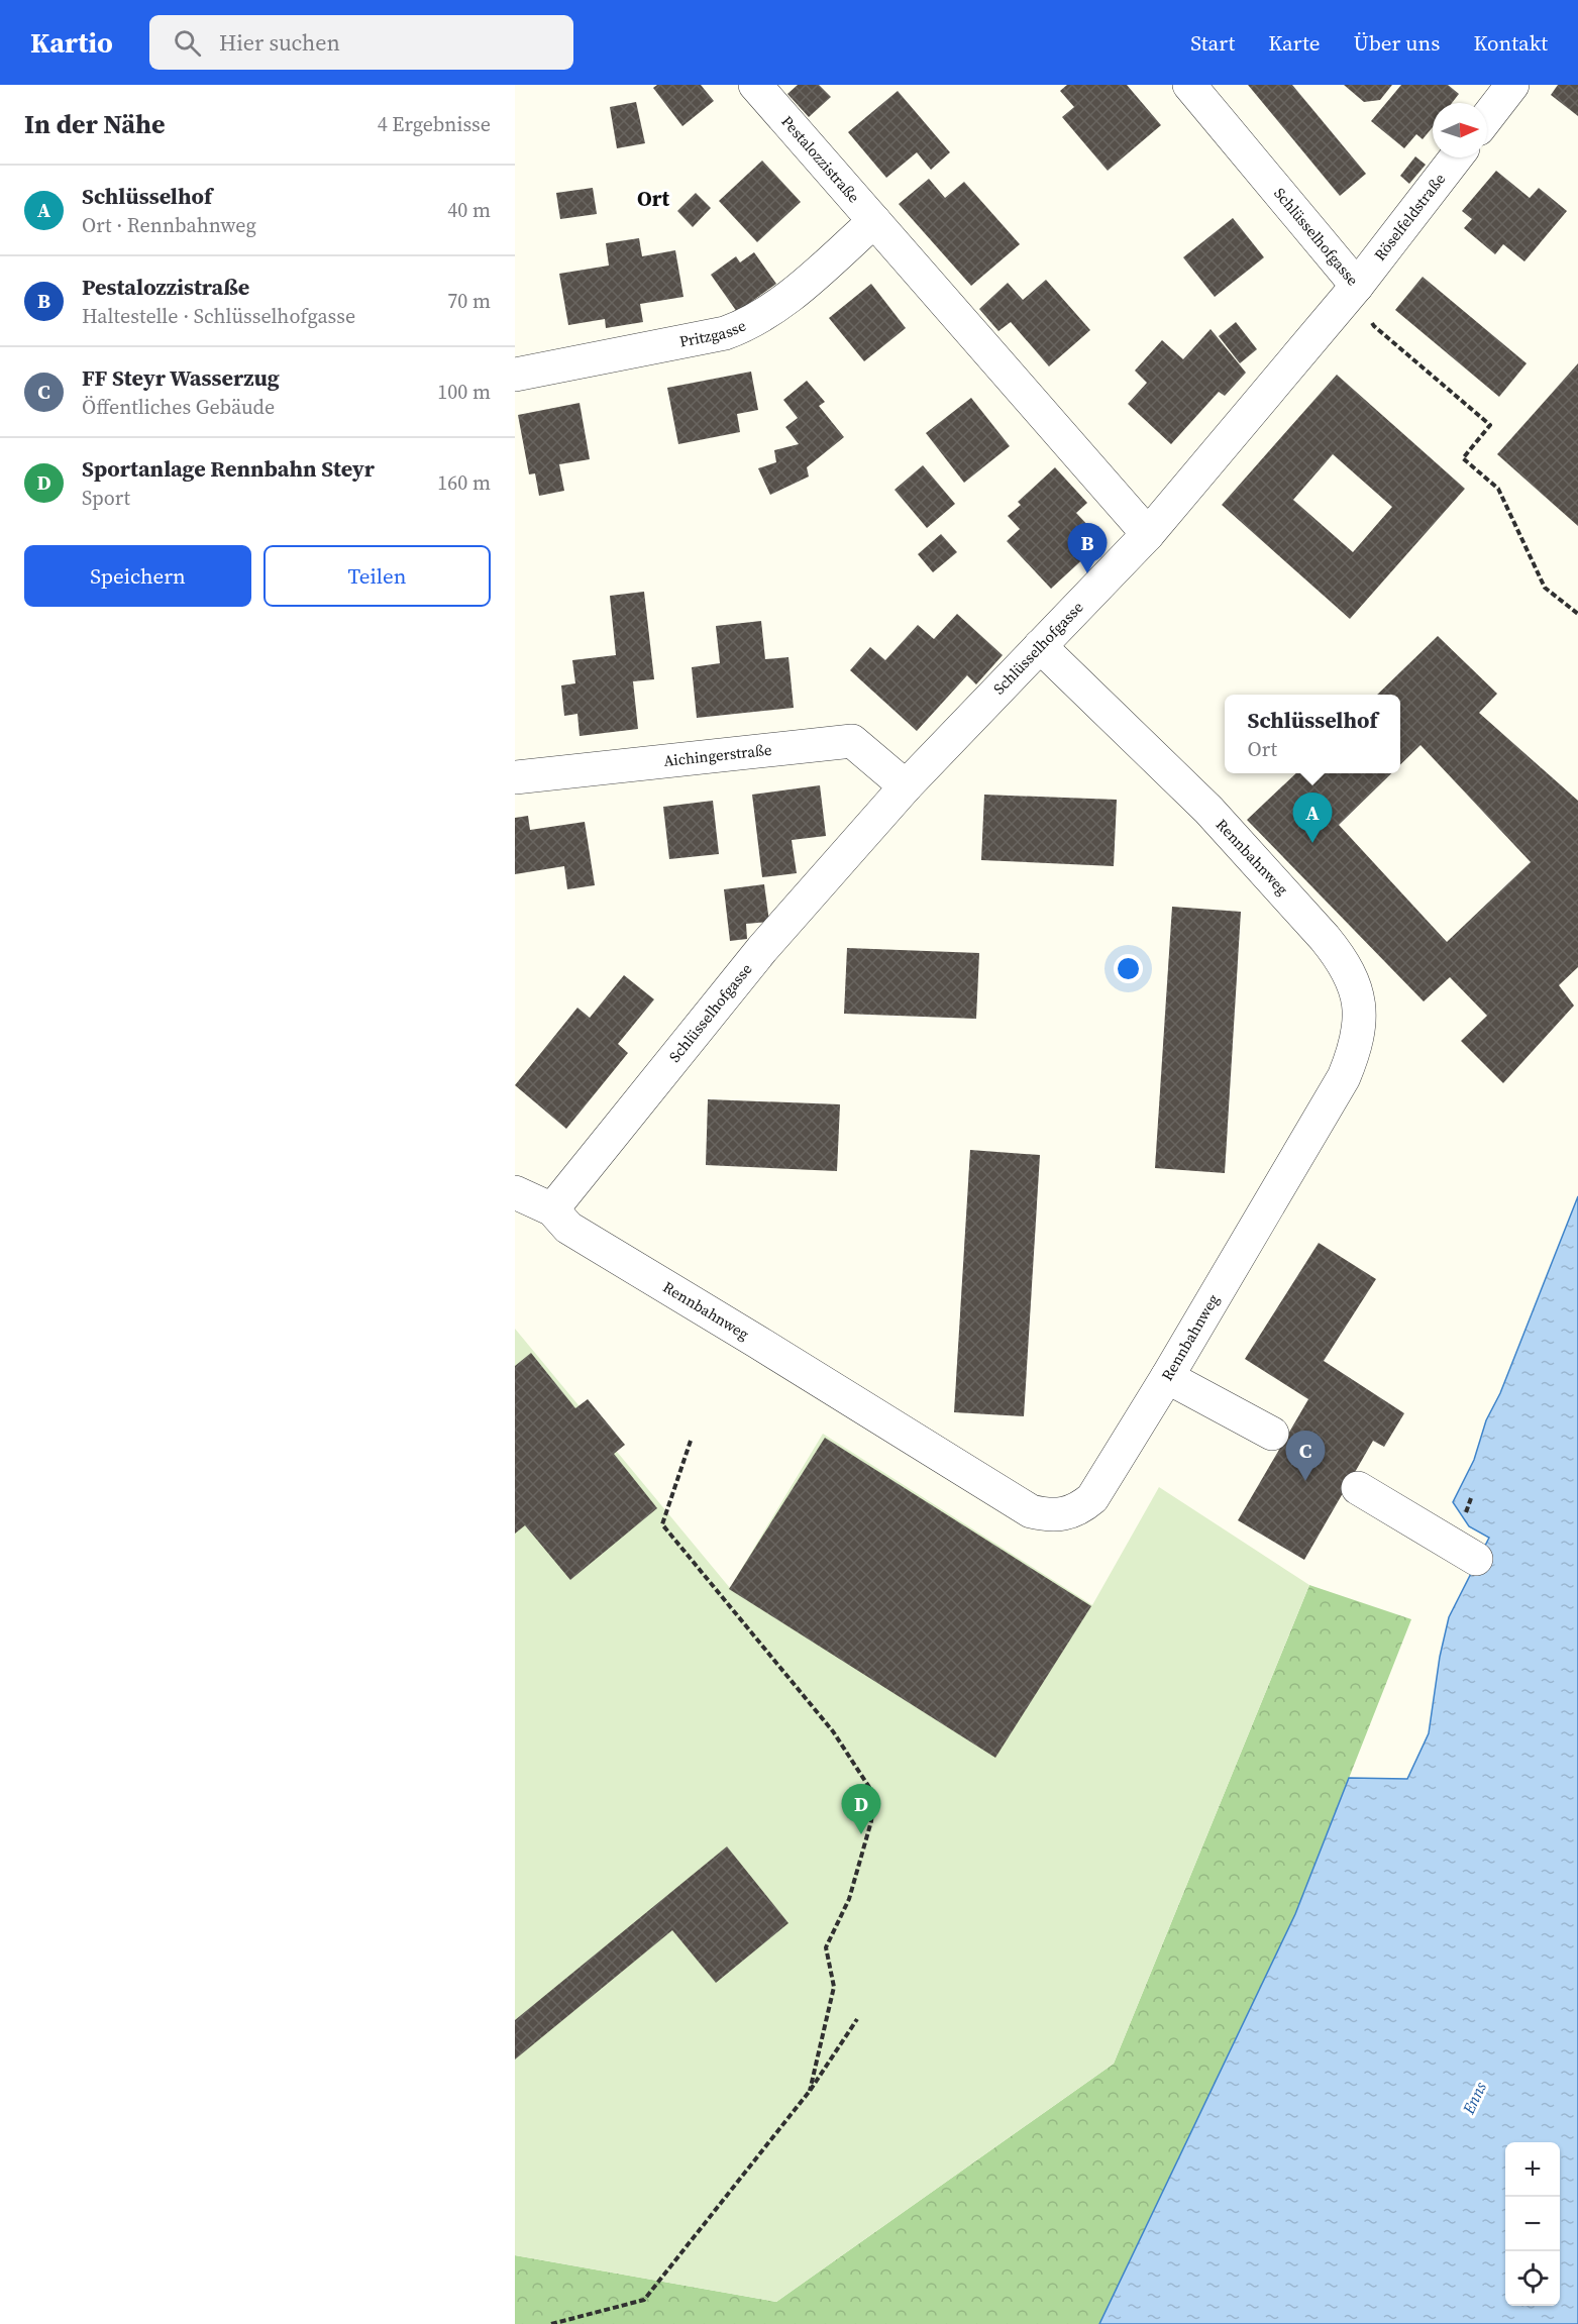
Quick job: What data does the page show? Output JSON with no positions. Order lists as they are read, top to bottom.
{
  "streets": {
    "street": [
      "Pestalozzistraße",
      "Röselfeldstraße",
      "Schlüsselhofgasse",
      "Pritzgasse",
      "Aichingerstraße",
      "Rennbahnweg"
    ]
  },
  "crossings": [
    ["Pestalozzistraße", "Schlüsselhofgasse"],
    ["Pestalozzistraße", "Pritzgasse"],
    ["Röselfeldstraße", "Schlüsselhofgasse"],
    ["Schlüsselhofgasse", "Aichingerstraße"],
    ["Schlüsselhofgasse", "Rennbahnweg"]
  ],
  "districts": ["Ort"],
  "water": ["Enns"],
  "north": "right",
  "page": {
    "header": "Kartio",
    "search": "Hier suchen",
    "nav": [
      "Start",
      "Karte",
      "Über uns",
      "Kontakt"
    ],
    "heading": ["In der Nähe", "4 Ergebnisse"],
    "list": [
      {
        "mark": "A",
        "name": "Schlüsselhof",
        "note": "Ort · Rennbahnweg",
        "value": "40 m"
      },
      {
        "mark": "B",
        "name": "Pestalozzistraße",
        "note": "Haltestelle · Schlüsselhofgasse",
        "value": "70 m"
      },
      {
        "mark": "C",
        "name": "FF Steyr Wasserzug",
        "note": "Öffentliches Gebäude",
        "value": "100 m"
      },
      {
        "mark": "D",
        "name": "Sportanlage Rennbahn Steyr",
        "note": "Sport",
        "value": "160 m"
      }
    ],
    "pins": [
      "B",
      "A",
      "C",
      "D"
    ],
    "buttons": ["Speichern", "Teilen"],
    "popup": ["Schlüsselhof", "Ort"],
    "map_buttons": ["+", "−"]
  }
}
